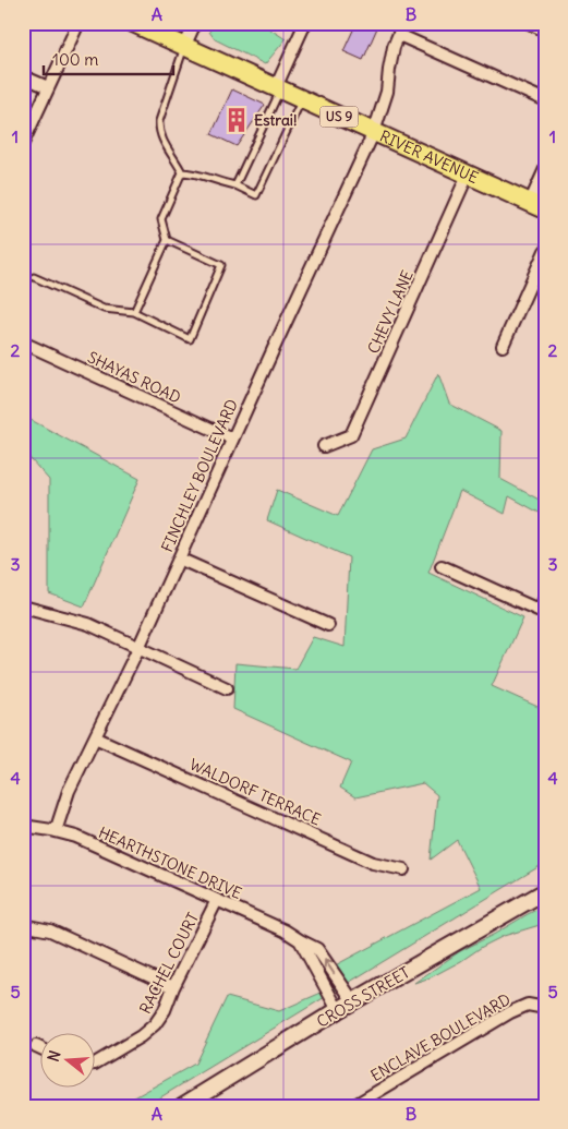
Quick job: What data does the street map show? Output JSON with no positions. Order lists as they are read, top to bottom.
{
  "streets": {
    "highway": ["US 9", "RIVER AVENUE"],
    "main road": ["CROSS STREET"],
    "street": [
      "CHEVY LANE",
      "SHAYAS ROAD",
      "FINCHLEY BOULEVARD",
      "WALDORF TERRACE",
      "HEARTHSTONE DRIVE",
      "RACHEL COURT",
      "ENCLAVE BOULEVARD"
    ]
  },
  "crossings": [
    ["RIVER AVENUE", "CHEVY LANE"],
    ["RIVER AVENUE", "FINCHLEY BOULEVARD"],
    ["SHAYAS ROAD", "FINCHLEY BOULEVARD"],
    ["FINCHLEY BOULEVARD", "WALDORF TERRACE"],
    ["FINCHLEY BOULEVARD", "HEARTHSTONE DRIVE"],
    ["HEARTHSTONE DRIVE", "RACHEL COURT"],
    ["HEARTHSTONE DRIVE", "CROSS STREET"]
  ],
  "places": {
    "building": ["Estrai!"]
  },
  "scale_bar": "100 m",
  "north": "left",
  "grid": {
    "columns": ["A", "B"],
    "rows": [
      "1",
      "2",
      "3",
      "4",
      "5"
    ]
  }
}
